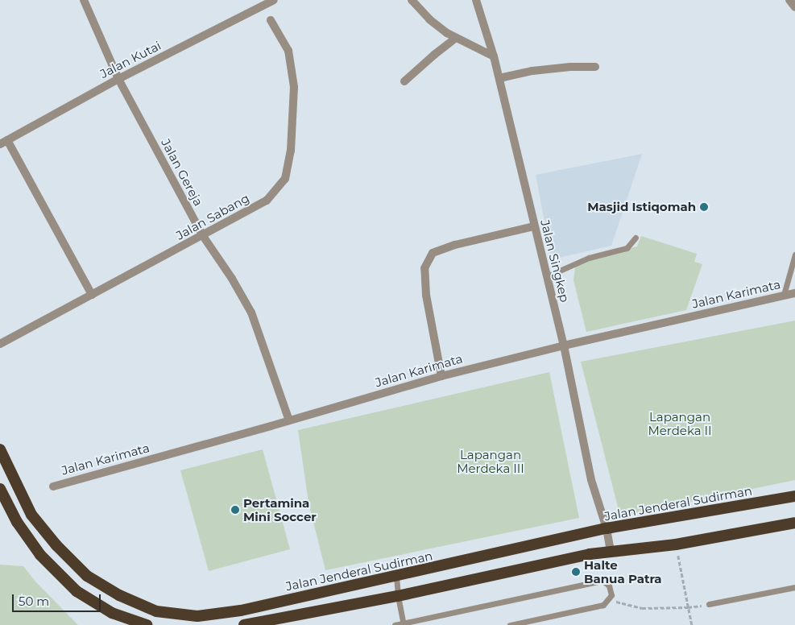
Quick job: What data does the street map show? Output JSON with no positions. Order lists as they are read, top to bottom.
{
  "streets": {
    "highway": ["Jalan Jenderal Sudirman"],
    "street": [
      "Jalan Kutai",
      "Jalan Gereja",
      "Jalan Sabang",
      "Jalan Singkep",
      "Jalan Karimata"
    ]
  },
  "crossings": [
    ["Jalan Kutai", "Jalan Gereja"],
    ["Jalan Gereja", "Jalan Sabang"],
    ["Jalan Gereja", "Jalan Karimata"],
    ["Jalan Singkep", "Jalan Karimata"],
    ["Jalan Singkep", "Jalan Jenderal Sudirman"]
  ],
  "parks": ["Lapangan Merdeka II", "Lapangan Merdeka III"],
  "places": ["Masjid Istiqomah", "Pertamina Mini Soccer", "Halte Banua Patra"],
  "scale_bar": "50 m"
}
